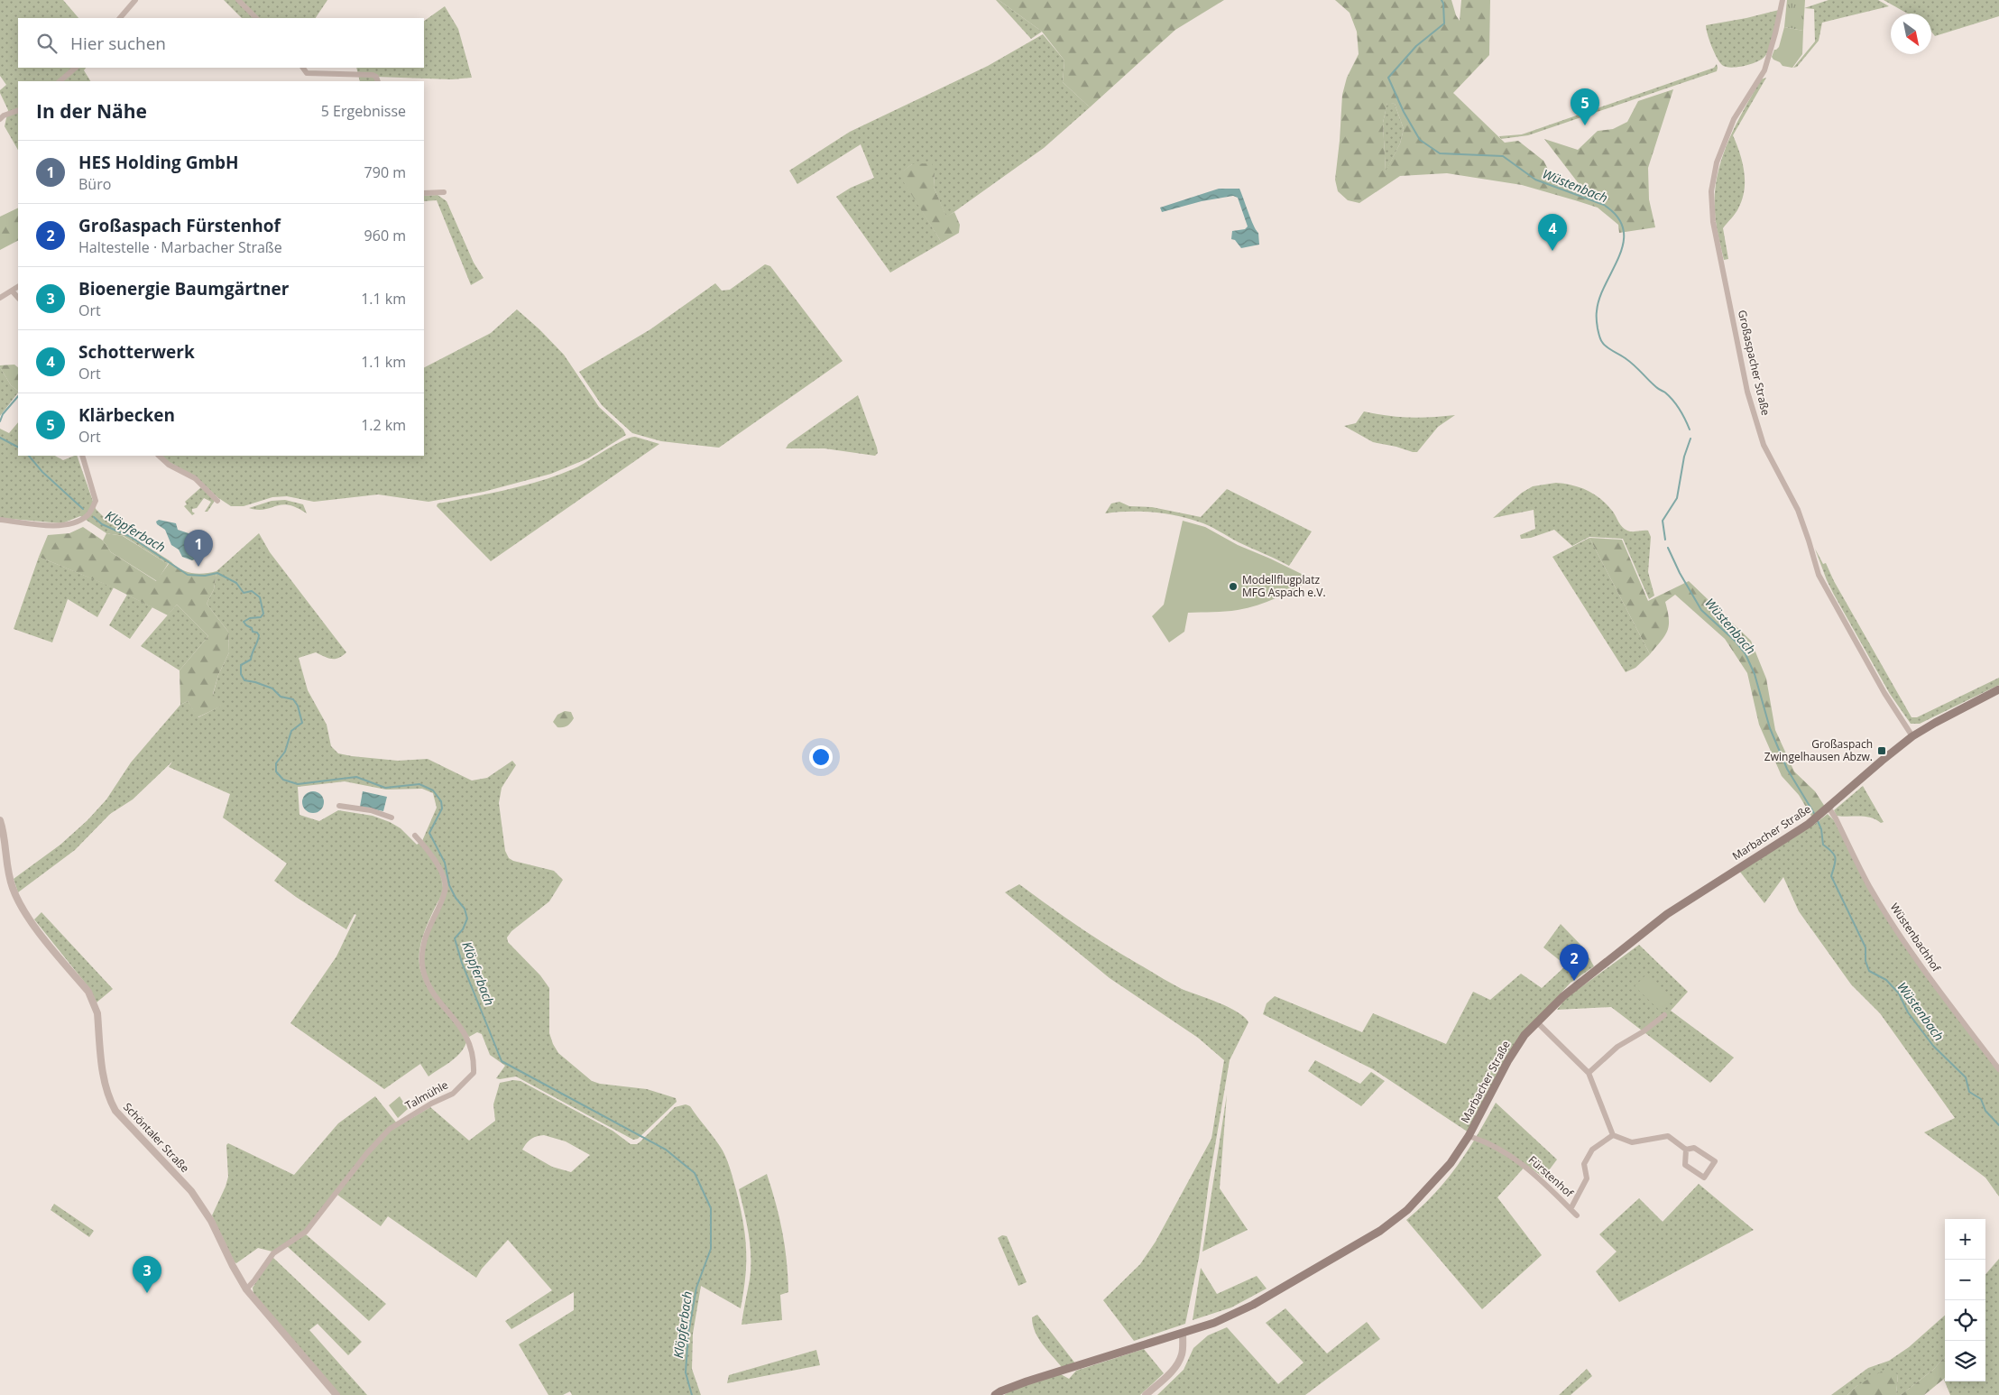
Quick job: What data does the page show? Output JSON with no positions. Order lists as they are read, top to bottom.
{
  "streets": {
    "main road": ["Marbacher Straße"],
    "street": [
      "Großaspacher Straße",
      "Wüstenbachhof",
      "Talmühle",
      "Schöntaler Straße",
      "Fürstenhof"
    ]
  },
  "crossings": [
    ["Großaspacher Straße", "Marbacher Straße"],
    ["Marbacher Straße", "Wüstenbachhof"],
    ["Marbacher Straße", "Fürstenhof"],
    ["Talmühle", "Schöntaler Straße"]
  ],
  "water": ["Wüstenbach", "Klöpferbach"],
  "places": {
    "other": ["Modellflugplatz MFG Aspach e.V."],
    "transit": ["Großaspach Zwingelhausen Abzw."]
  },
  "north": "bottom right",
  "page": {
    "search": "Hier suchen",
    "heading": ["In der Nähe", "5 Ergebnisse"],
    "pins": [
      "5",
      "4",
      "1",
      "2",
      "3"
    ],
    "list": [
      {
        "mark": "1",
        "name": "HES Holding GmbH",
        "note": "Büro",
        "value": "790 m"
      },
      {
        "mark": "2",
        "name": "Großaspach Fürstenhof",
        "note": "Haltestelle · Marbacher Straße",
        "value": "960 m"
      },
      {
        "mark": "3",
        "name": "Bioenergie Baumgärtner",
        "note": "Ort",
        "value": "1.1 km"
      },
      {
        "mark": "4",
        "name": "Schotterwerk",
        "note": "Ort",
        "value": "1.1 km"
      },
      {
        "mark": "5",
        "name": "Klärbecken",
        "note": "Ort",
        "value": "1.2 km"
      }
    ],
    "map_buttons": ["+", "−"]
  }
}
